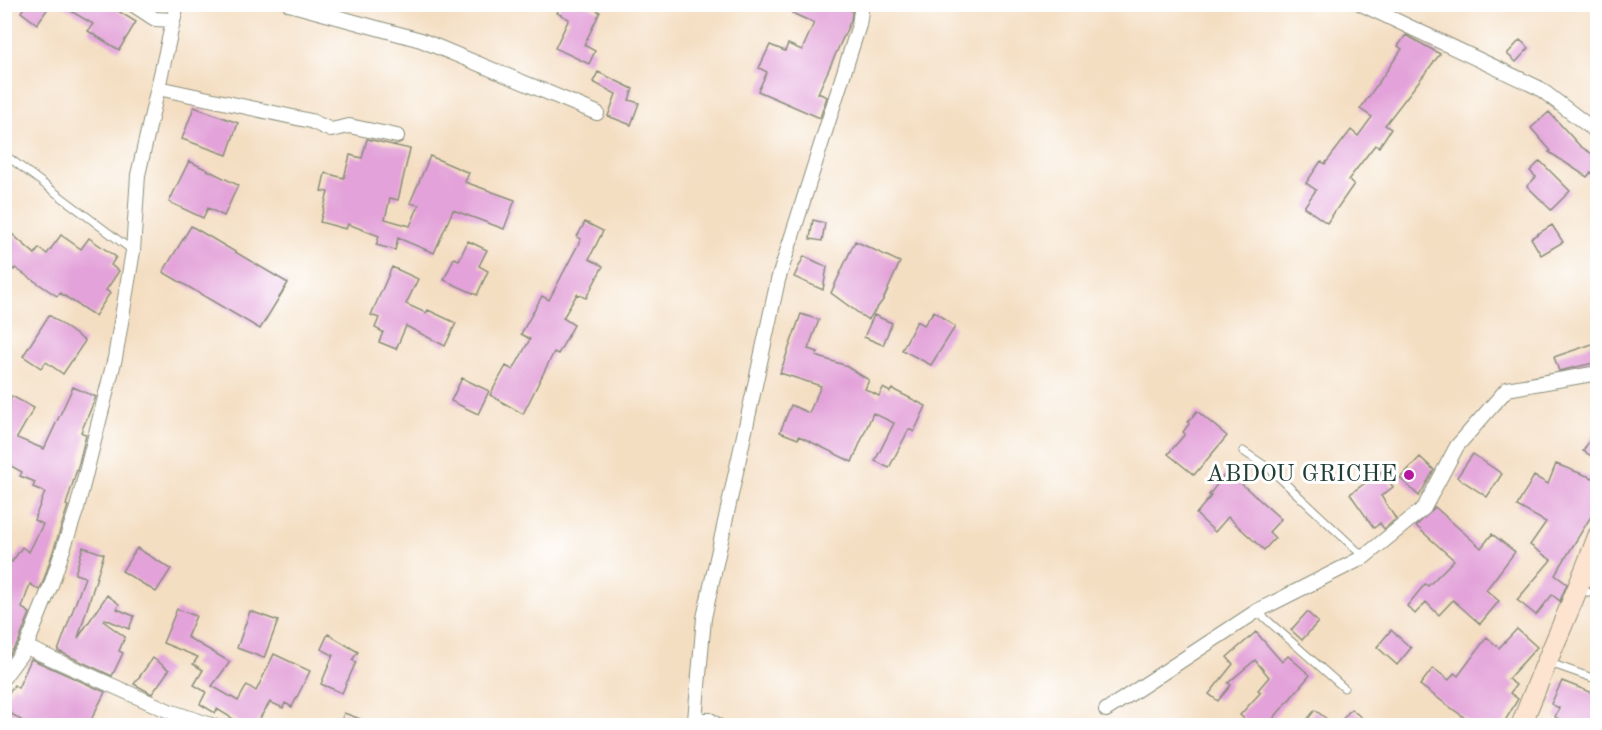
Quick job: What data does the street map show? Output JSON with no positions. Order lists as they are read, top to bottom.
{
  "places": ["ABDOU GRICHE"]
}
